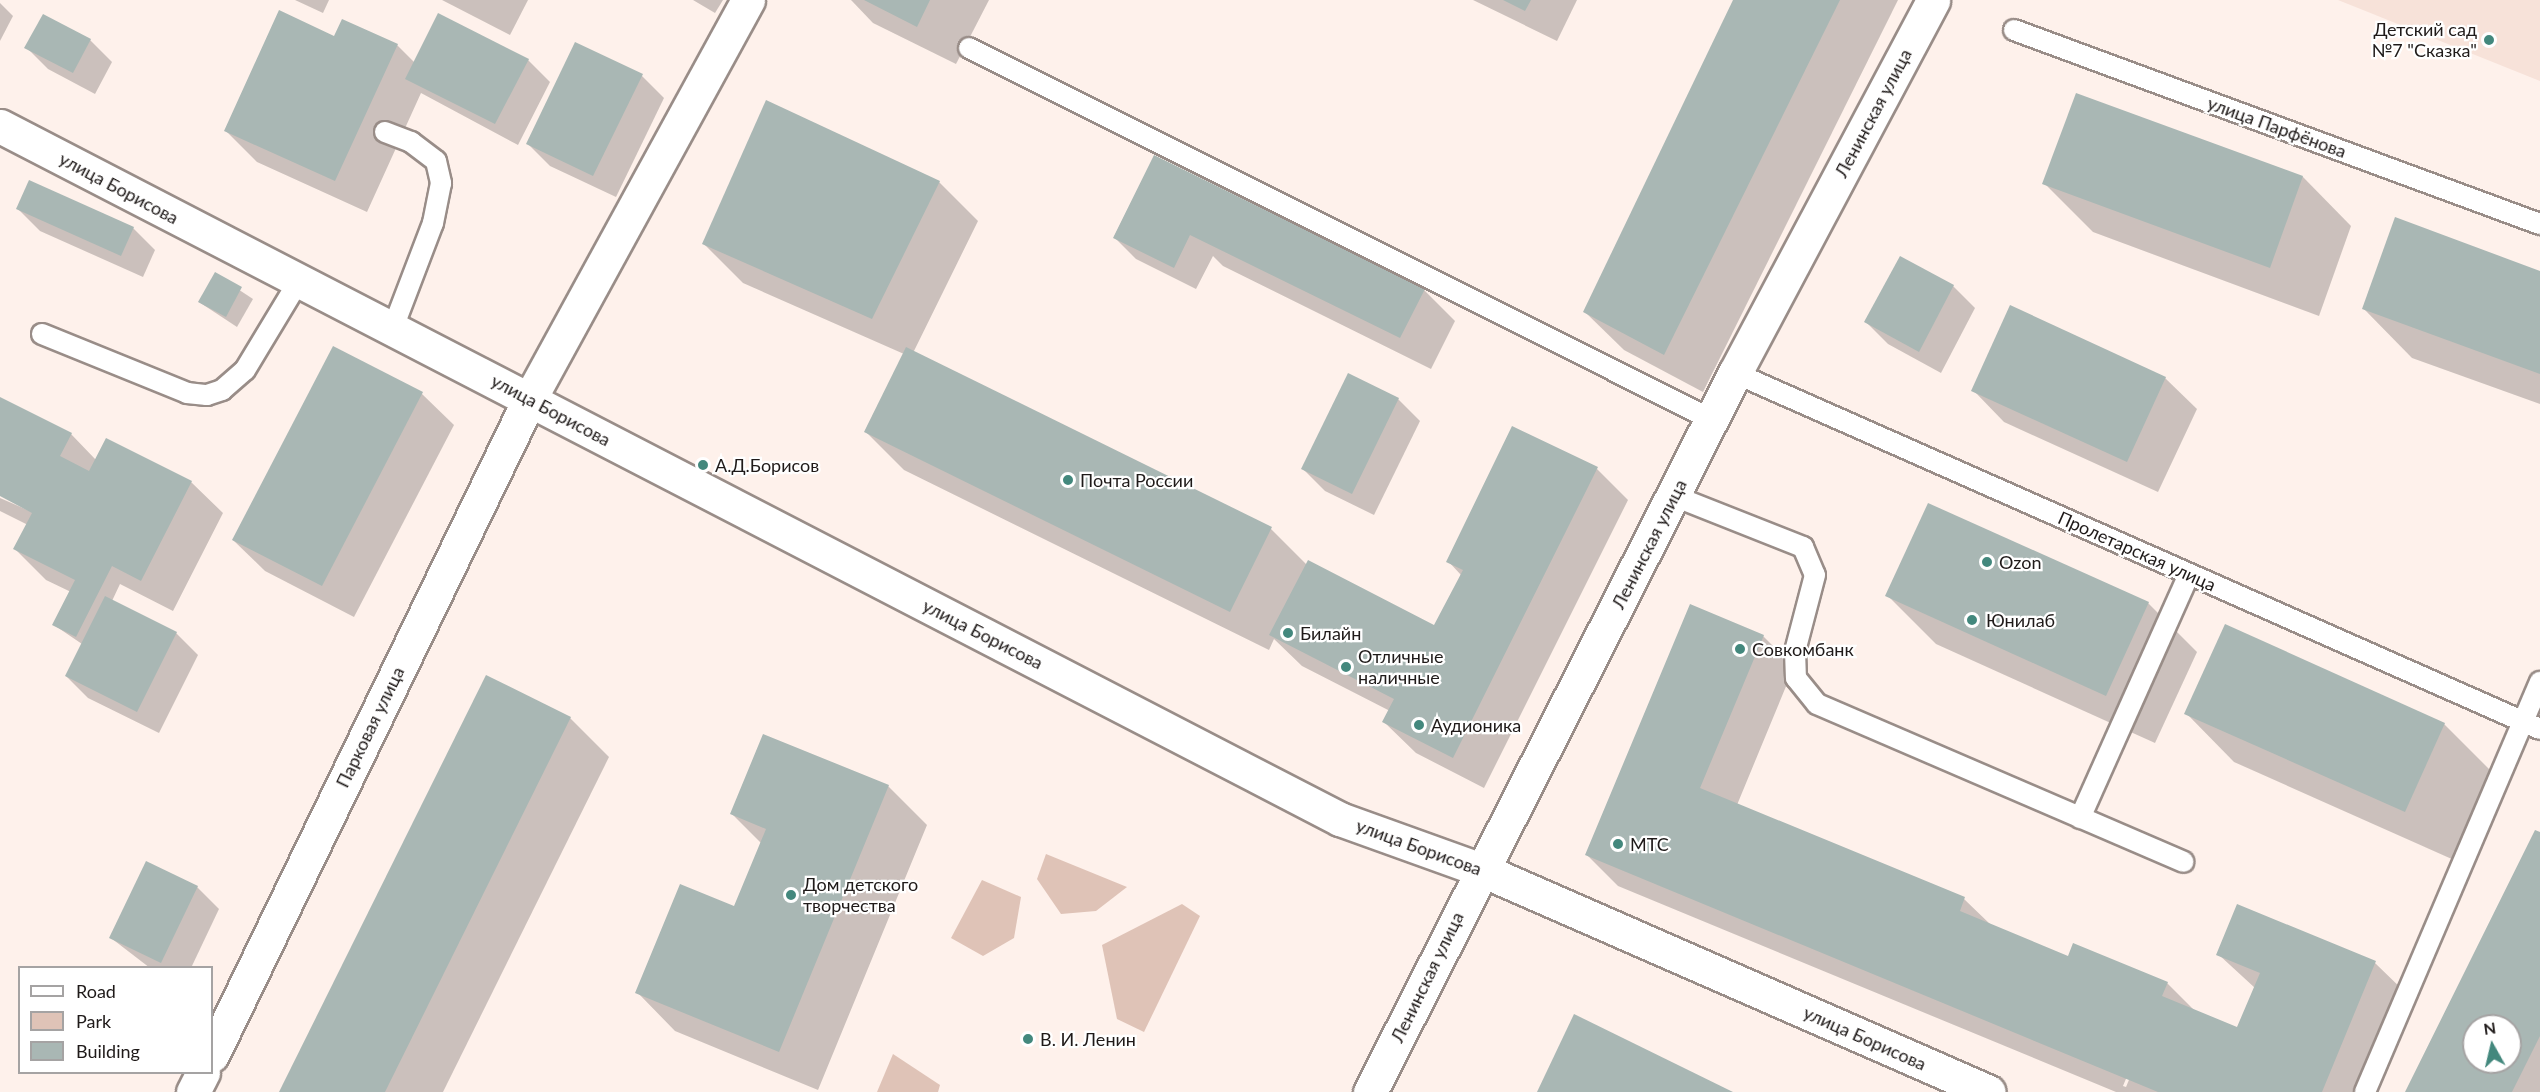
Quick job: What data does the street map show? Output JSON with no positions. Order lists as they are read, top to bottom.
{
  "streets": {
    "street": ["Ленинская улица", "улица Борисова", "Парковая улица"],
    "lane": ["улица Парфёнова", "Пролетарская улица"]
  },
  "crossings": [
    ["Ленинская улица", "улица Борисова"],
    ["Ленинская улица", "Пролетарская улица"],
    ["улица Борисова", "Парковая улица"]
  ],
  "places": [
    "Детский сад №7 \"Сказка\"",
    "А.Д.Борисов",
    "Почта России",
    "Ozon",
    "Юнилаб",
    "Билайн",
    "Совкомбанк",
    "Отличные наличные",
    "Аудионика",
    "МТС",
    "Дом детского творчества",
    "В. И. Ленин"
  ],
  "legend": ["Road", "Park", "Building"],
  "north": "top"
}
